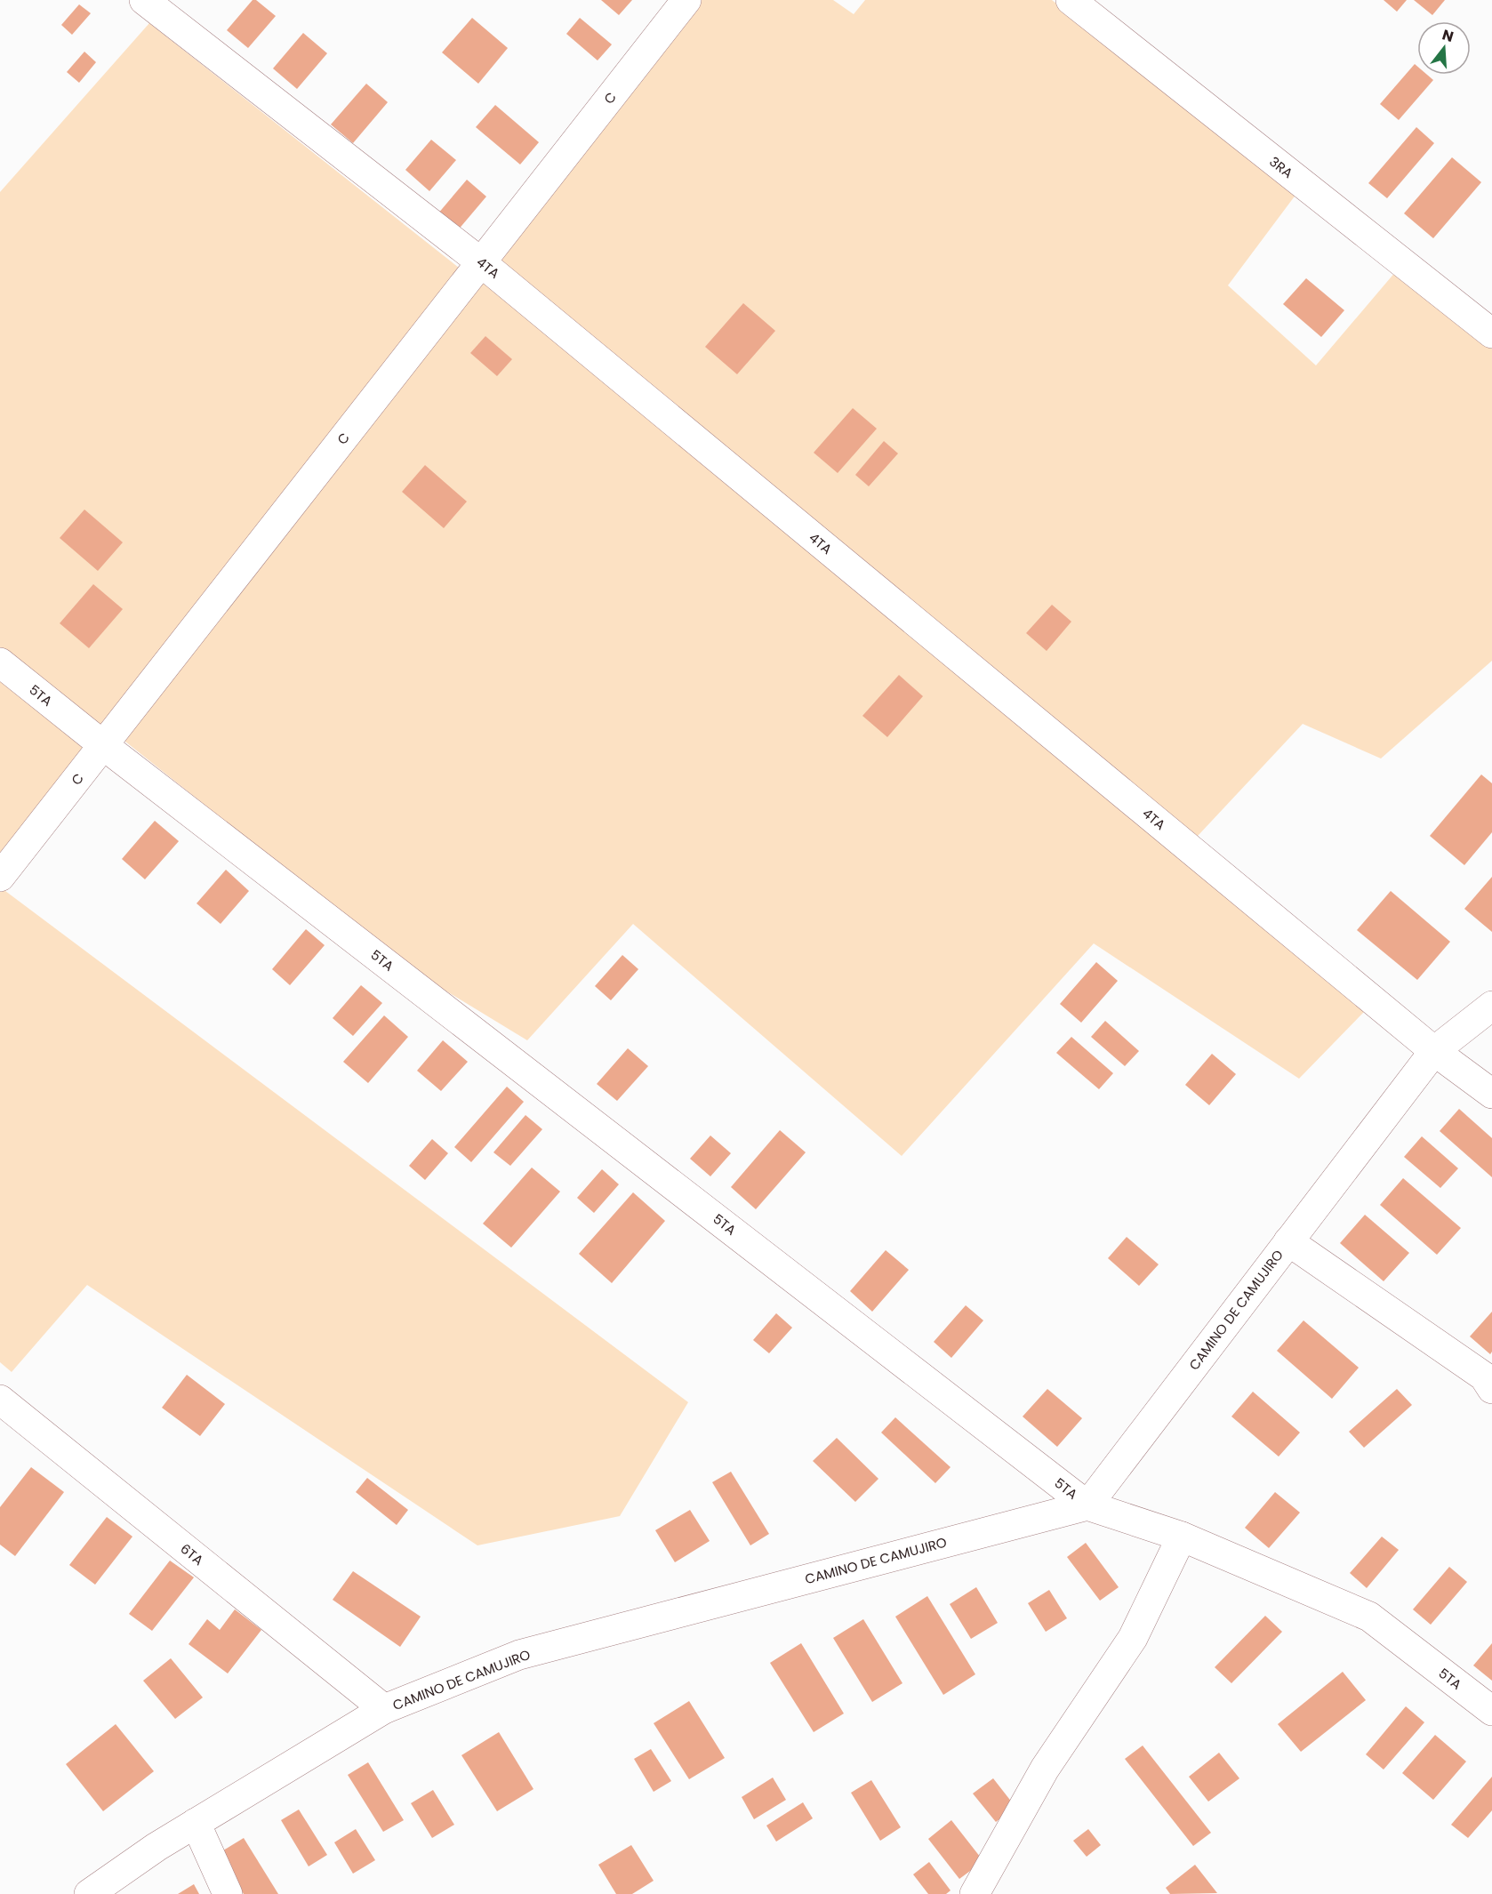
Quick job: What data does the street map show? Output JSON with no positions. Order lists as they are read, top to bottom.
{
  "streets": {
    "street": [
      "C",
      "3RA",
      "4TA",
      "5TA",
      "CAMINO DE CAMUJIRO",
      "6TA"
    ]
  },
  "crossings": [
    ["C", "4TA"],
    ["C", "5TA"],
    ["4TA", "CAMINO DE CAMUJIRO"],
    ["5TA", "CAMINO DE CAMUJIRO"],
    ["CAMINO DE CAMUJIRO", "6TA"]
  ],
  "north": "top"
}
